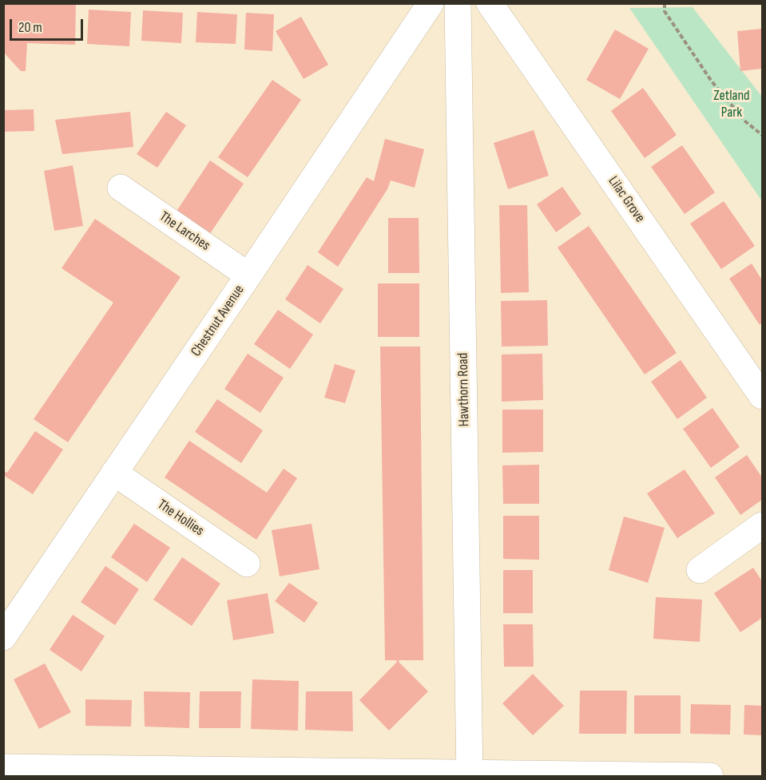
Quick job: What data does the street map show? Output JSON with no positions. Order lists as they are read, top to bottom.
{
  "streets": {
    "street": [
      "Lilac Grove",
      "The Larches",
      "Chestnut Avenue",
      "Hawthorn Road",
      "The Hollies"
    ]
  },
  "crossings": [
    ["The Larches", "Chestnut Avenue"],
    ["Chestnut Avenue", "The Hollies"]
  ],
  "parks": ["Zetland Park"],
  "scale_bar": "20 m"
}
